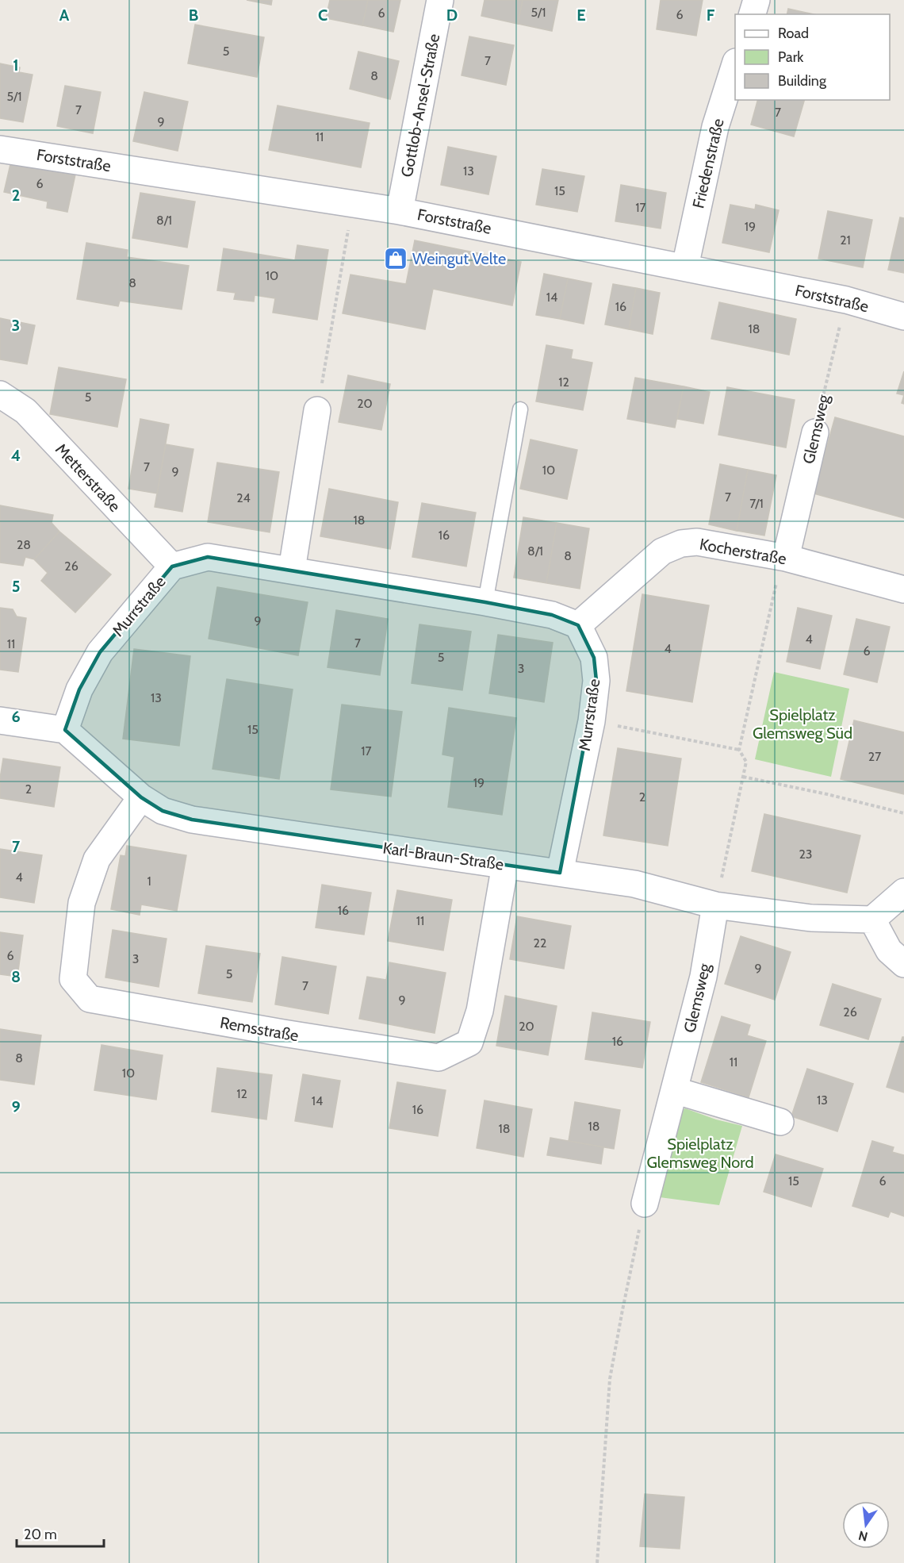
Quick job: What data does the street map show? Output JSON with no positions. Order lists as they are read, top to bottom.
{
  "streets": {
    "street": [
      "Gottlob-Ansel-Straße",
      "Forststraße",
      "Friedenstraße",
      "Glemsweg",
      "Metterstraße",
      "Kocherstraße",
      "Murrstraße",
      "Karl-Braun-Straße",
      "Remsstraße"
    ]
  },
  "crossings": [
    ["Gottlob-Ansel-Straße", "Forststraße"],
    ["Forststraße", "Friedenstraße"],
    ["Forststraße", "Glemsweg"],
    ["Glemsweg", "Kocherstraße"],
    ["Glemsweg", "Karl-Braun-Straße"],
    ["Metterstraße", "Murrstraße"],
    ["Kocherstraße", "Murrstraße"],
    ["Murrstraße", "Karl-Braun-Straße"],
    ["Karl-Braun-Straße", "Remsstraße"]
  ],
  "parks": ["Spielplatz Glemsweg Süd", "Spielplatz Glemsweg Nord"],
  "places": {
    "shop": ["Weingut Velte"]
  },
  "house_numbers": [
    "5/1",
    "6",
    "6",
    "5",
    "7",
    "8",
    "5/1",
    "7",
    "7",
    "9",
    "11",
    "13",
    "6",
    "15",
    "17",
    "8/1",
    "19",
    "21",
    "10",
    "8",
    "14",
    "16",
    "18",
    "12",
    "5",
    "20",
    "7",
    "10",
    "9",
    "7",
    "24",
    "7/1",
    "18",
    "16",
    "28",
    "8/1",
    "8",
    "26",
    "9",
    "4",
    "7",
    "11",
    "4",
    "6",
    "5",
    "3",
    "13",
    "15",
    "17",
    "27",
    "19",
    "2",
    "2",
    "23",
    "4",
    "1",
    "16",
    "11",
    "22",
    "6",
    "3",
    "9",
    "5",
    "7",
    "9",
    "26",
    "20",
    "16",
    "8",
    "11",
    "10",
    "12",
    "13",
    "14",
    "16",
    "18",
    "18",
    "15",
    "6"
  ],
  "legend": ["Road", "Park", "Building"],
  "scale_bar": "20 m",
  "north": "bottom",
  "grid": {
    "columns": [
      "A",
      "B",
      "C",
      "D",
      "E",
      "F"
    ],
    "rows": [
      "1",
      "2",
      "3",
      "4",
      "5",
      "6",
      "7",
      "8",
      "9"
    ]
  }
}
